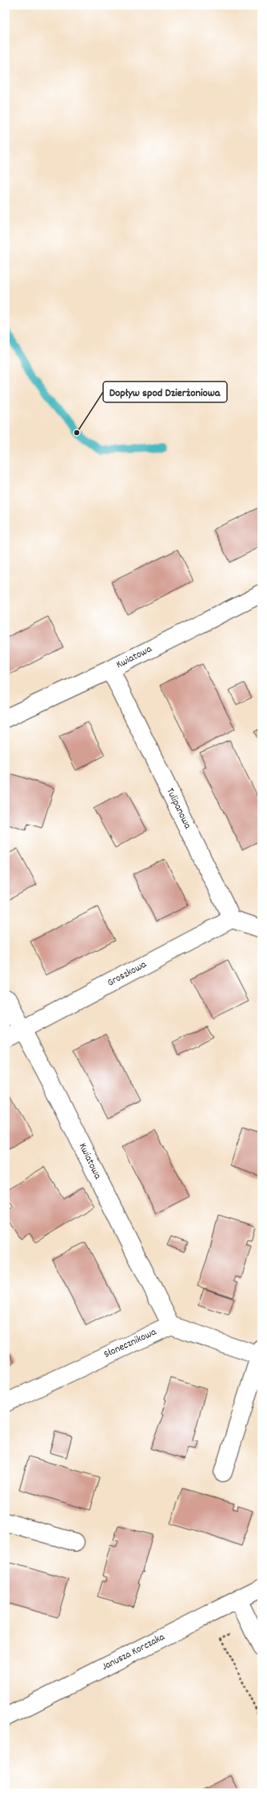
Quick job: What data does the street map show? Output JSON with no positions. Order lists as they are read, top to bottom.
{
  "streets": {
    "street": [
      "Kwiatowa",
      "Tulipanowa",
      "Groszkowa",
      "Słonecznikowa",
      "Janusza Korczaka"
    ]
  },
  "crossings": [
    ["Kwiatowa", "Tulipanowa"],
    ["Kwiatowa", "Groszkowa"],
    ["Kwiatowa", "Słonecznikowa"],
    ["Tulipanowa", "Groszkowa"]
  ],
  "places": ["Dopływ spod Dzierżoniowa"]
}
